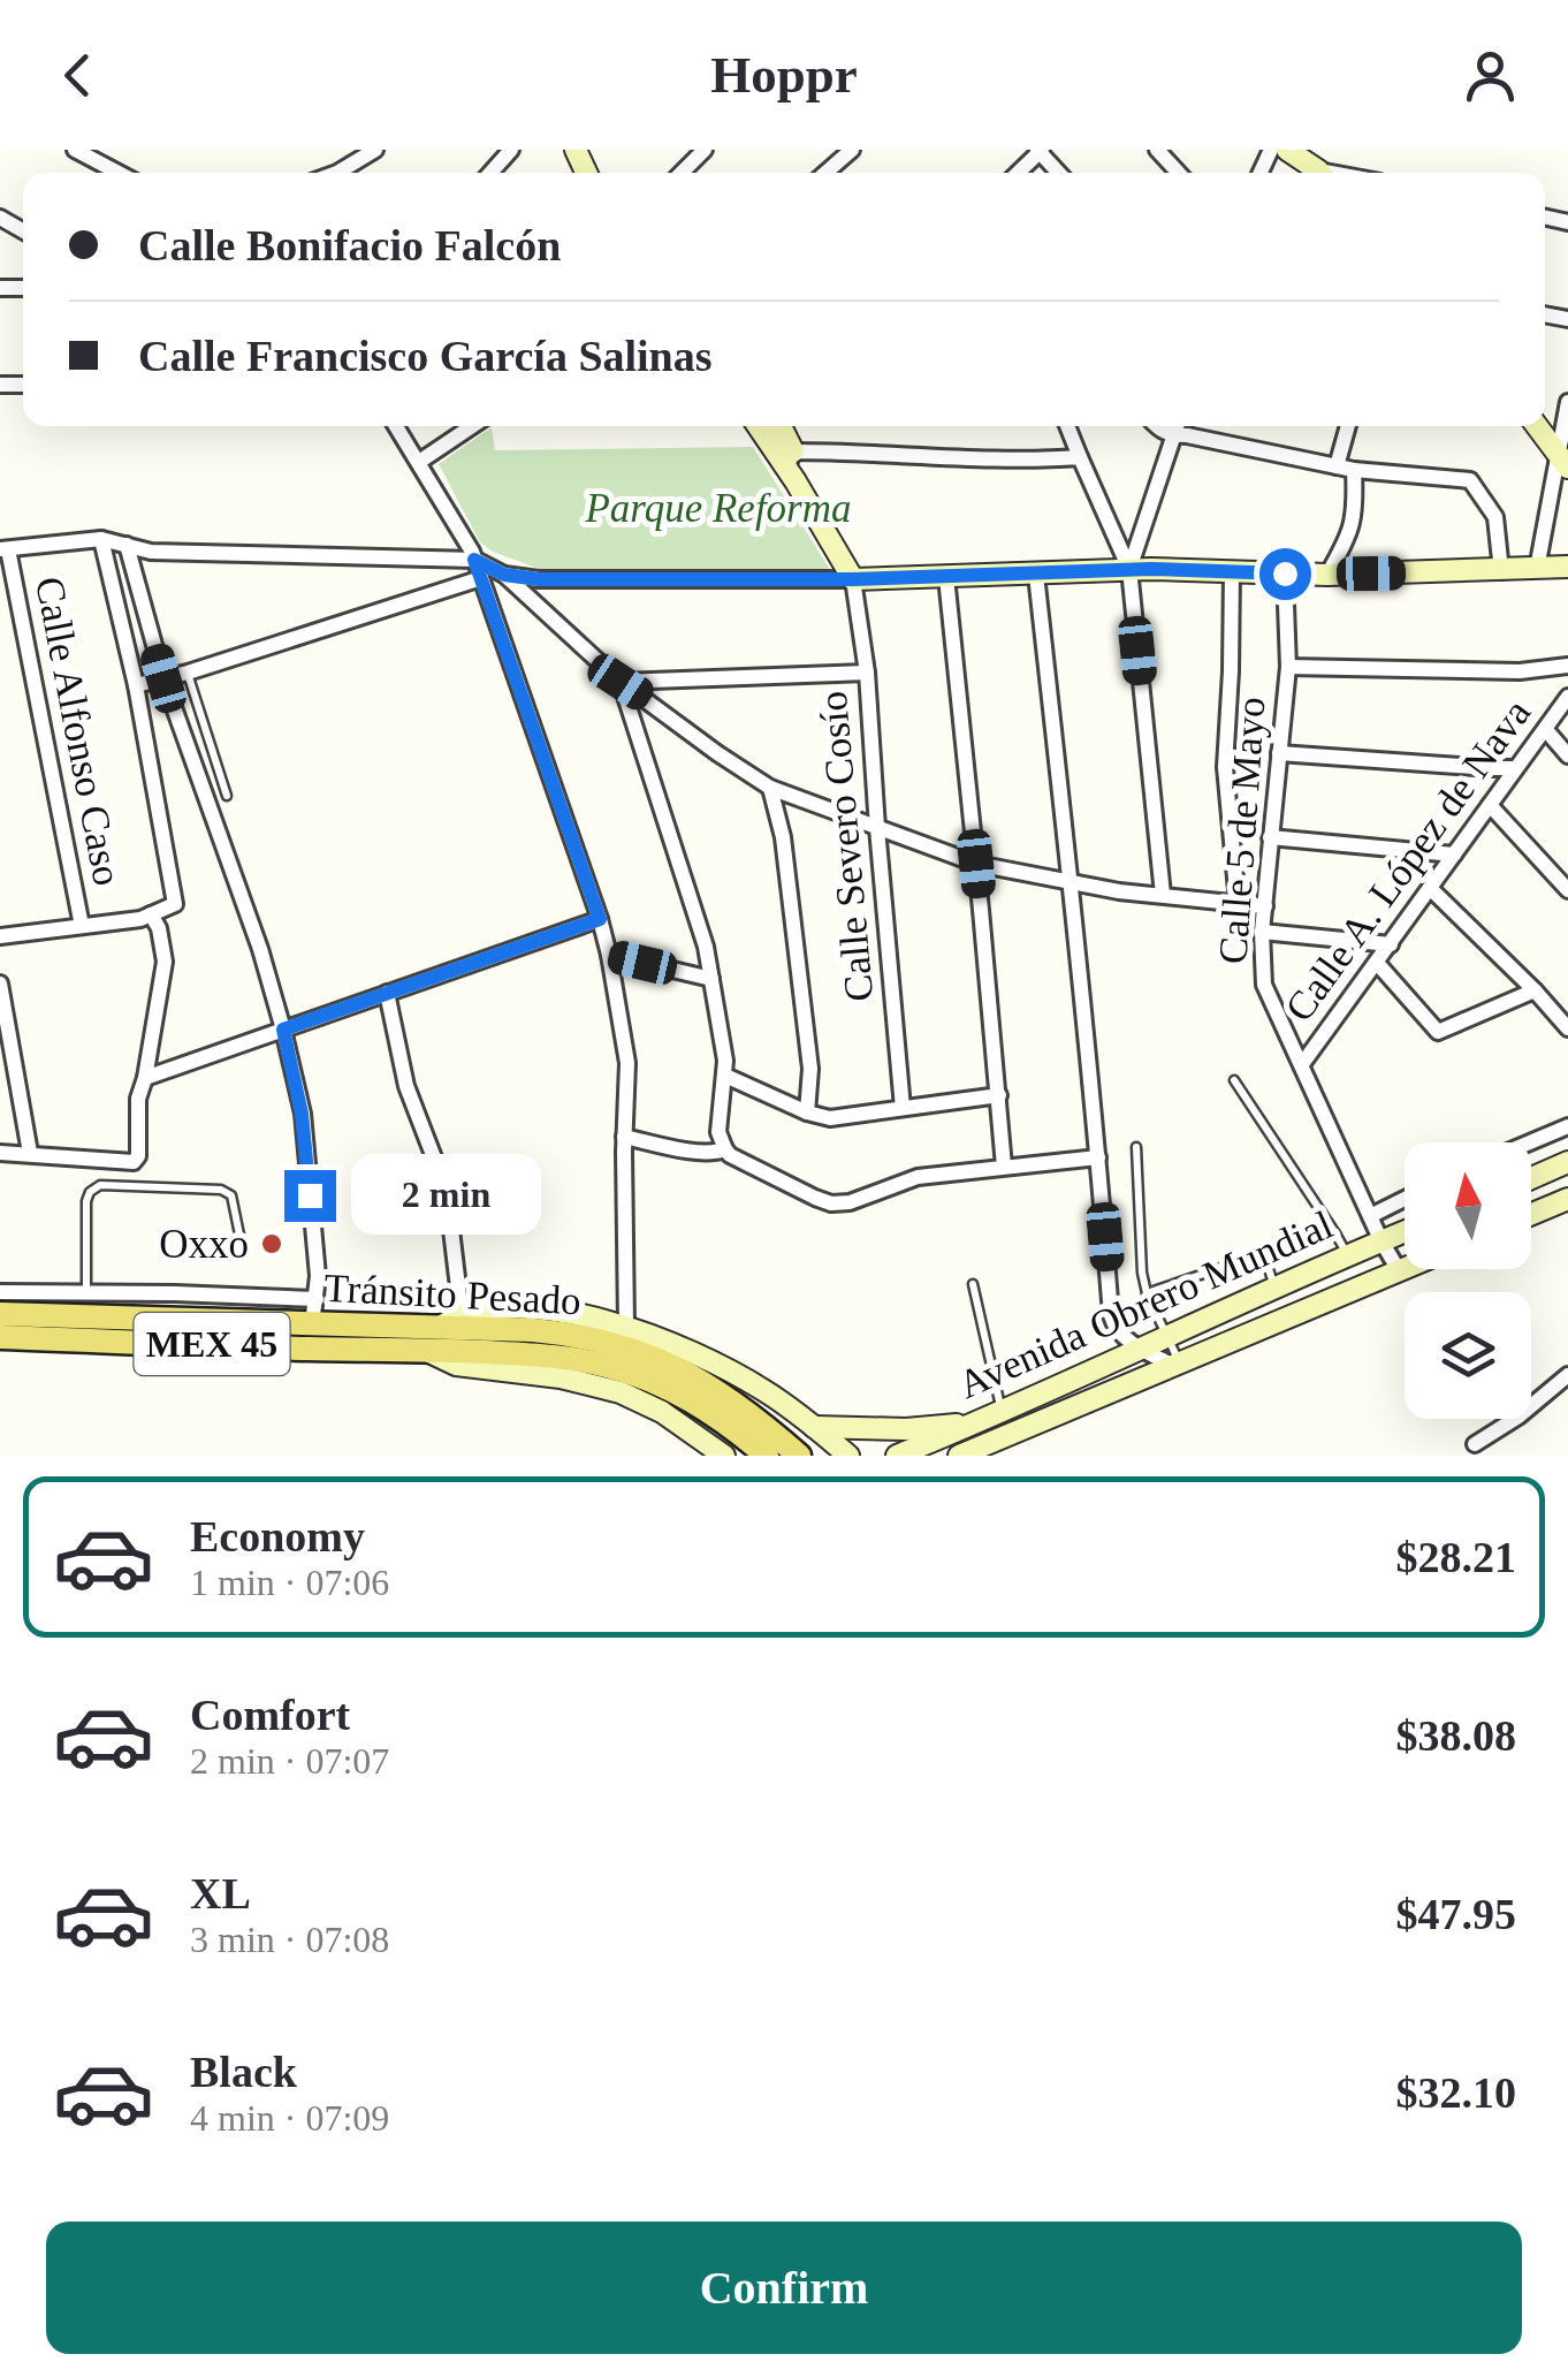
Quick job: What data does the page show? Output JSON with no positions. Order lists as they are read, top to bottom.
{
  "streets": {
    "main road": ["Tránsito Pesado", "MEX 45"],
    "street": [
      "Calle Alfonso Caso",
      "Calle 5 de Mayo",
      "Calle Severo Cosío",
      "Calle A. López de Nava",
      "Avenida Obrero Mundial"
    ]
  },
  "crossings": [
    ["Calle 5 de Mayo", "Calle A. López de Nava"],
    ["Calle 5 de Mayo", "Avenida Obrero Mundial"],
    ["Tránsito Pesado", "MEX 45"]
  ],
  "parks": ["Parque Reforma"],
  "places": ["Oxxo"],
  "north": "top",
  "page": {
    "header": "Hoppr",
    "banner": ["Calle Bonifacio Falcón", "Calle Francisco García Salinas"],
    "bubble": "2 min",
    "list": [
      {
        "name": "Economy",
        "note": "1 min · 07:06",
        "value": "$28.21"
      },
      {
        "name": "Comfort",
        "note": "2 min · 07:07",
        "value": "$38.08"
      },
      {
        "name": "XL",
        "note": "3 min · 07:08",
        "value": "$47.95"
      },
      {
        "name": "Black",
        "note": "4 min · 07:09",
        "value": "$32.10"
      }
    ],
    "buttons": "Confirm"
  }
}
